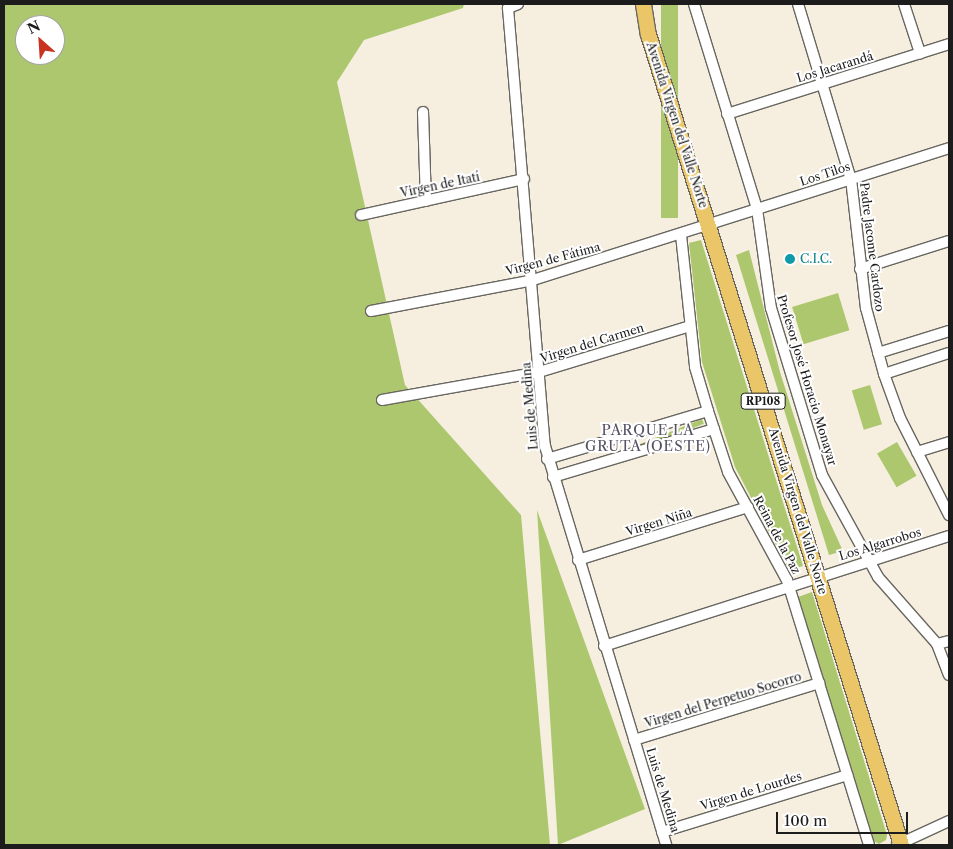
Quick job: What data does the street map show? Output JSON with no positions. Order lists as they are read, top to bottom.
{
  "streets": {
    "main road": ["Avenida Virgen del Valle Norte", "RP108"],
    "street": [
      "Los Jacarandá",
      "Los Tilos",
      "Virgen de Itatí",
      "Padre Jacome Cardozo",
      "Virgen de Fátima",
      "Virgen del Carmen",
      "Profesor José Horacio Monayar",
      "Luis de Medina",
      "Virgen Niña",
      "Reina de la Paz",
      "Los Algarrobos",
      "Virgen del Perpetuo Socorro",
      "Virgen de Lourdes"
    ]
  },
  "crossings": [
    ["Los Jacarandá", "Padre Jacome Cardozo"],
    ["Los Jacarandá", "Profesor José Horacio Monayar"],
    ["Avenida Virgen del Valle Norte", "Los Tilos"],
    ["Avenida Virgen del Valle Norte", "Virgen de Fátima"],
    ["Avenida Virgen del Valle Norte", "Los Algarrobos"],
    ["Los Tilos", "Padre Jacome Cardozo"],
    ["Los Tilos", "Virgen de Fátima"],
    ["Los Tilos", "Profesor José Horacio Monayar"],
    ["Virgen de Itatí", "Luis de Medina"],
    ["Virgen de Fátima", "Luis de Medina"],
    ["Virgen de Fátima", "Reina de la Paz"],
    ["Virgen del Carmen", "Luis de Medina"],
    ["Virgen del Carmen", "Reina de la Paz"],
    ["Profesor José Horacio Monayar", "Los Algarrobos"],
    ["Luis de Medina", "Virgen Niña"],
    ["Luis de Medina", "Los Algarrobos"],
    ["Luis de Medina", "Virgen del Perpetuo Socorro"],
    ["Luis de Medina", "Virgen de Lourdes"],
    ["Virgen Niña", "Reina de la Paz"],
    ["Reina de la Paz", "Los Algarrobos"],
    ["Reina de la Paz", "Virgen del Perpetuo Socorro"],
    ["Reina de la Paz", "Virgen de Lourdes"]
  ],
  "districts": ["PARQUE LA GRUTA (OESTE)"],
  "places": ["C.I.C."],
  "scale_bar": "100 m",
  "north": "top left"
}
